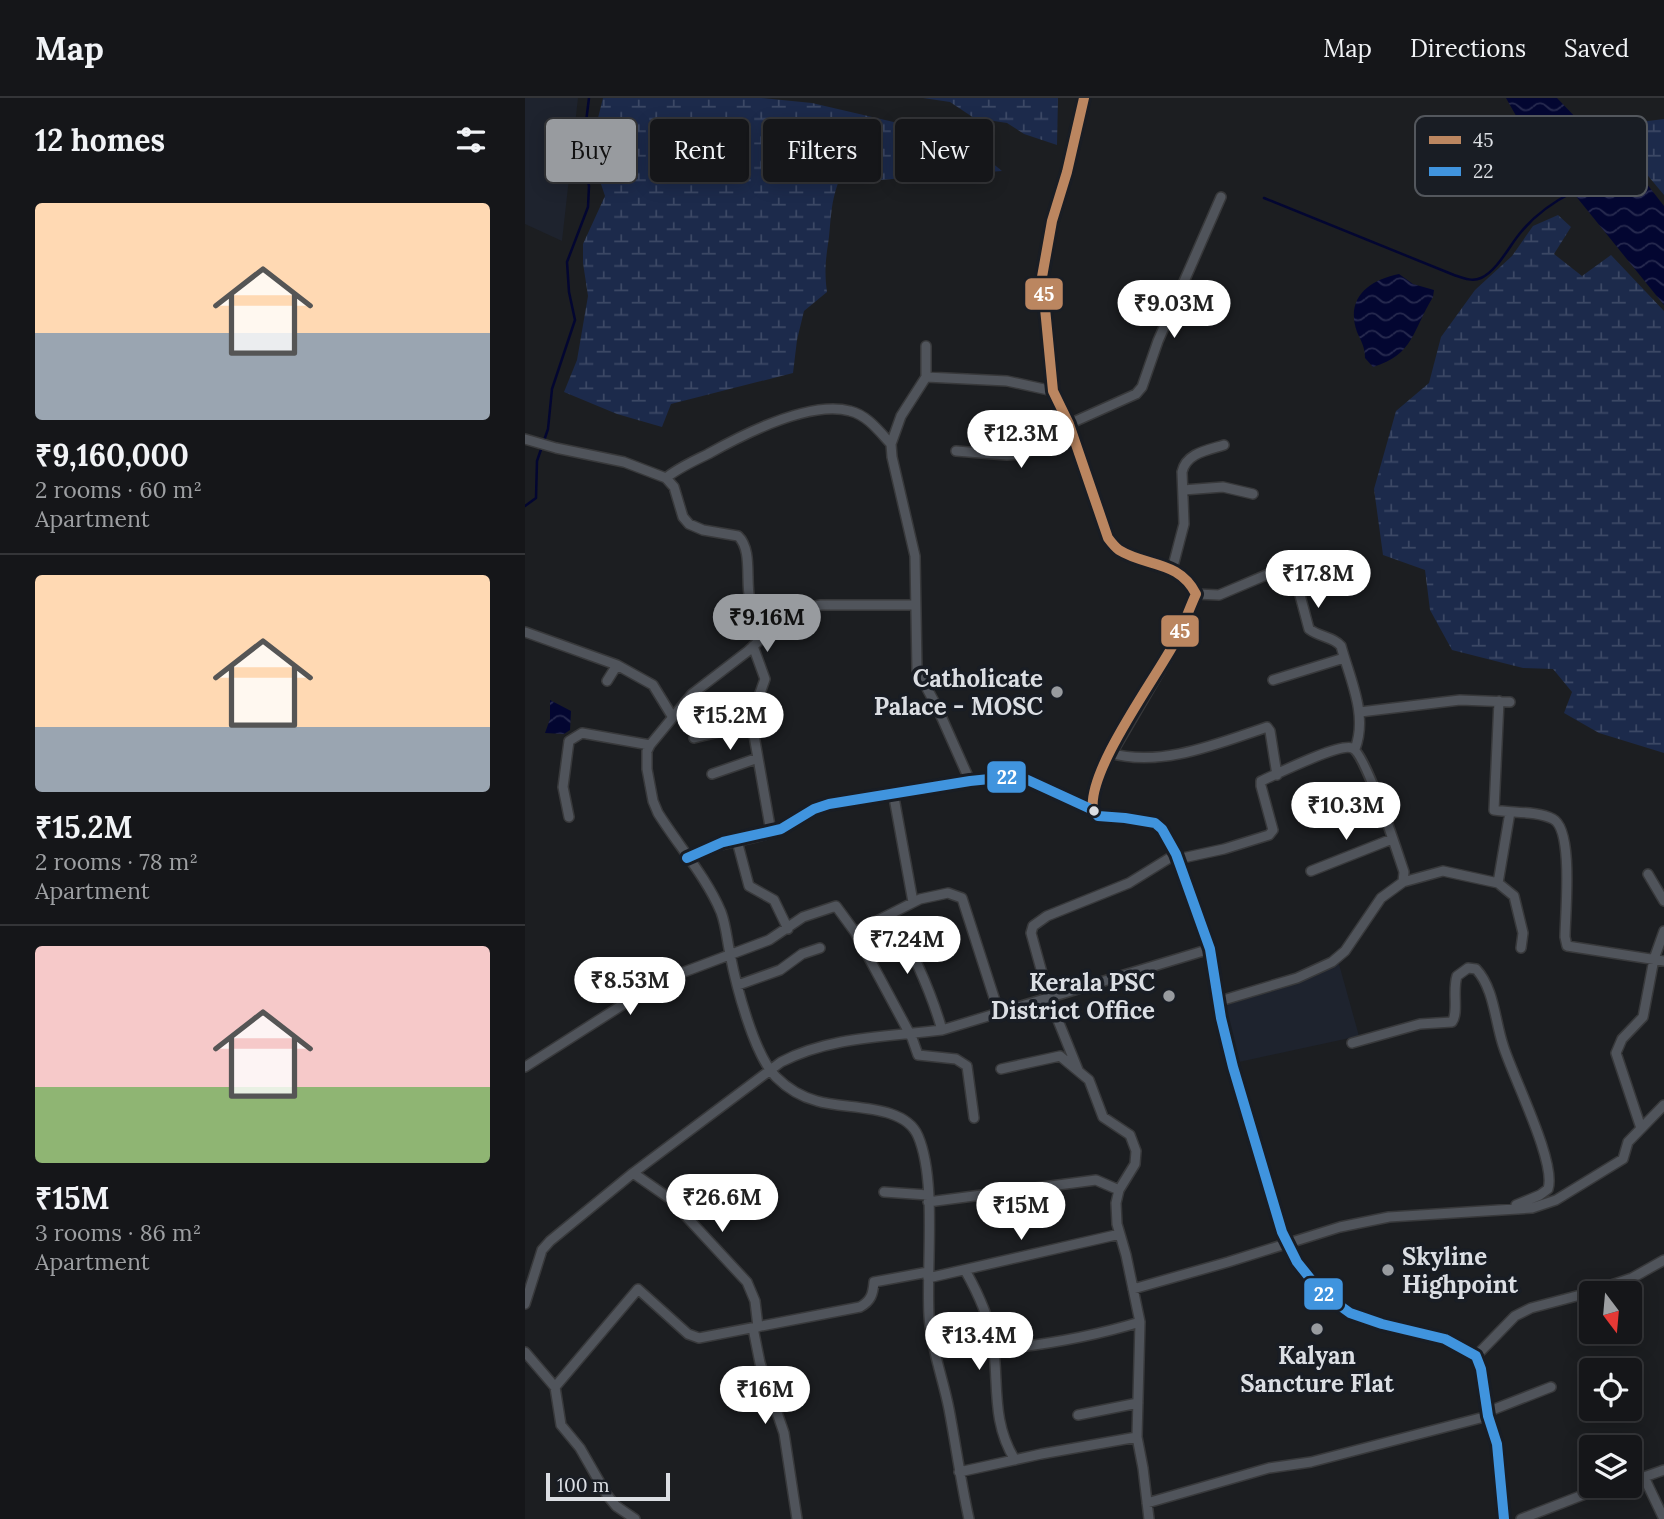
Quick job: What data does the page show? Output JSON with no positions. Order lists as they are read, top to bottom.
{
  "places": [
    "Catholicate Palace - MOSC",
    "Kerala PSC District Office",
    "Skyline Highpoint",
    "Kalyan Sancture Flat"
  ],
  "lines": ["transit line 45", "transit line 22"],
  "legend": ["45", "22"],
  "scale_bar": "100 m",
  "north": "bottom",
  "page": {
    "header": "Map",
    "nav": ["Map", "Directions", "Saved"],
    "heading": "12 homes",
    "chip": [
      "Buy",
      "Rent",
      "Filters",
      "New"
    ],
    "list": [
      {
        "name": "₹9,160,000",
        "note": "2 rooms · 60 m² · Apartment"
      },
      {
        "name": "₹15.2M",
        "note": "2 rooms · 78 m² · Apartment"
      },
      {
        "name": "₹15M",
        "note": "3 rooms · 86 m² · Apartment"
      }
    ],
    "price": [
      "₹9.03M",
      "₹12.3M",
      "₹17.8M",
      "₹9.16M",
      "₹15.2M",
      "₹10.3M",
      "₹7.24M",
      "₹8.53M",
      "₹26.6M",
      "₹15M",
      "₹13.4M",
      "₹16M"
    ],
    "scale": "100 m"
  }
}
